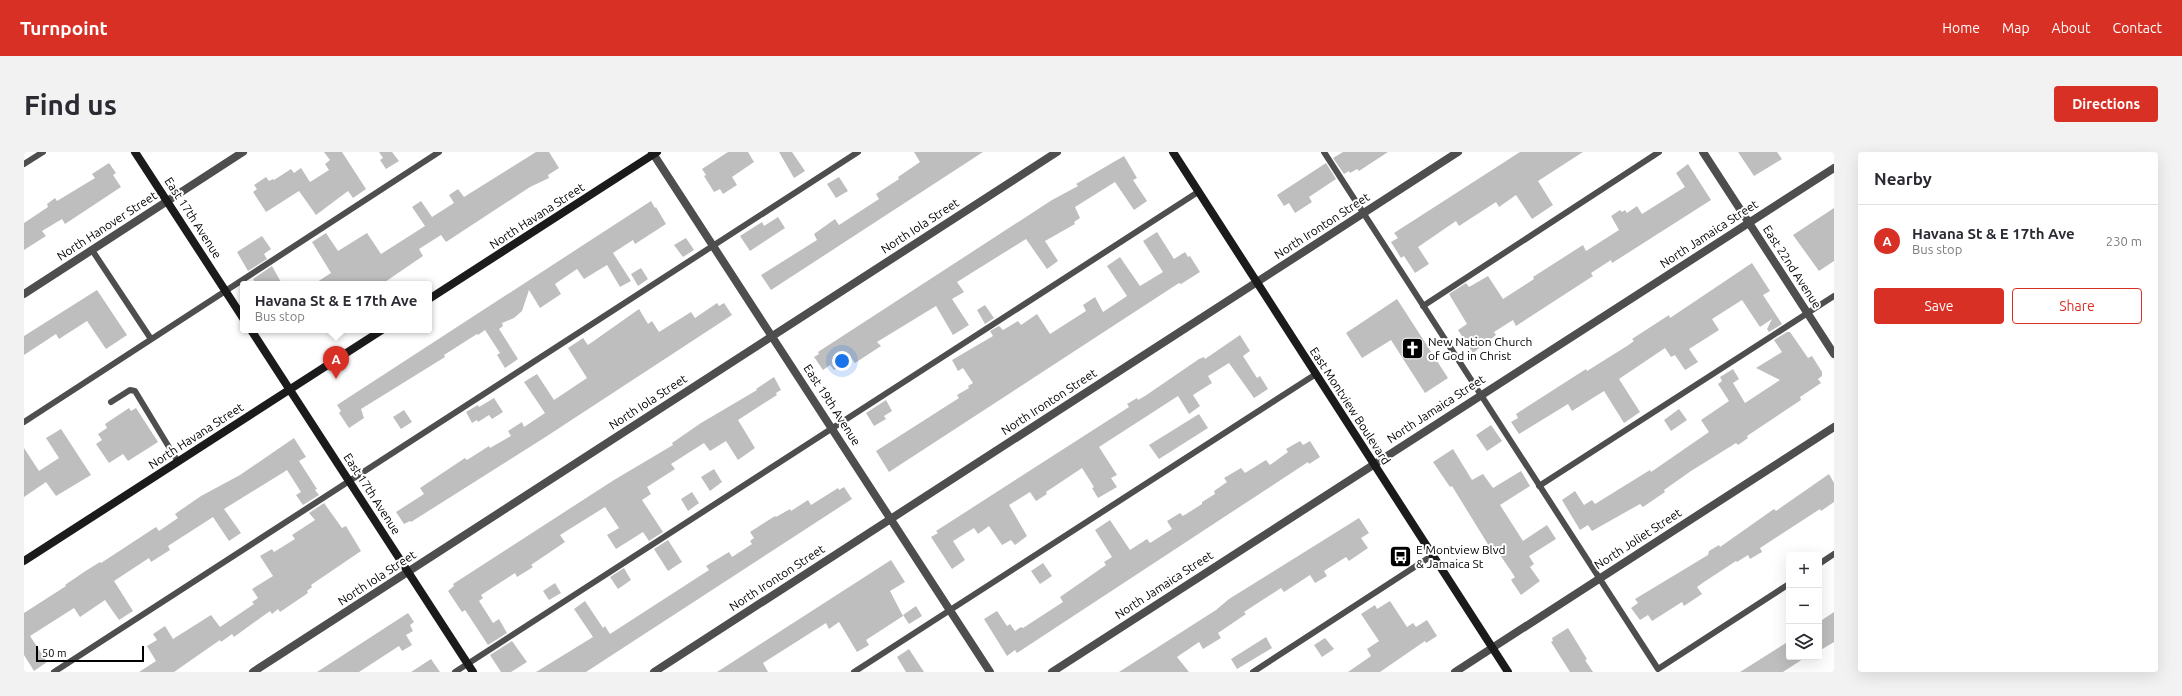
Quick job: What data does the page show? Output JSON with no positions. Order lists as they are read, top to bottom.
{
  "streets": {
    "street": [
      "North Havana Street",
      "East 17th Avenue",
      "North Hanover Street",
      "North Iola Street",
      "North Ironton Street",
      "North Jamaica Street",
      "East 22nd Avenue",
      "East 19th Avenue",
      "East Montview Boulevard",
      "North Joliet Street"
    ]
  },
  "crossings": [
    ["North Havana Street", "East 17th Avenue"],
    ["North Havana Street", "East 19th Avenue"],
    ["East 17th Avenue", "North Hanover Street"],
    ["East 17th Avenue", "North Iola Street"],
    ["North Iola Street", "East 19th Avenue"],
    ["North Ironton Street", "East 19th Avenue"],
    ["North Ironton Street", "East Montview Boulevard"],
    ["North Jamaica Street", "East 22nd Avenue"],
    ["North Jamaica Street", "East Montview Boulevard"],
    ["East Montview Boulevard", "North Joliet Street"]
  ],
  "places": {
    "church": ["New Nation Church of God in Christ"],
    "bus stop": ["E Montview Blvd & Jamaica St"]
  },
  "scale_bar": "50 m",
  "page": {
    "header": "Turnpoint",
    "nav": [
      "Home",
      "Map",
      "About",
      "Contact"
    ],
    "buttons": [
      "Directions",
      ["Save", "Share"]
    ],
    "title": "Find us",
    "heading": "Nearby",
    "list": [
      {
        "mark": "A",
        "name": "Havana St & E 17th Ave",
        "note": "Bus stop",
        "value": "230 m"
      }
    ],
    "popup": ["Havana St & E 17th Ave", "Bus stop"],
    "pins": "A",
    "map_buttons": ["+", "−"],
    "scale": "50 m"
  }
}
